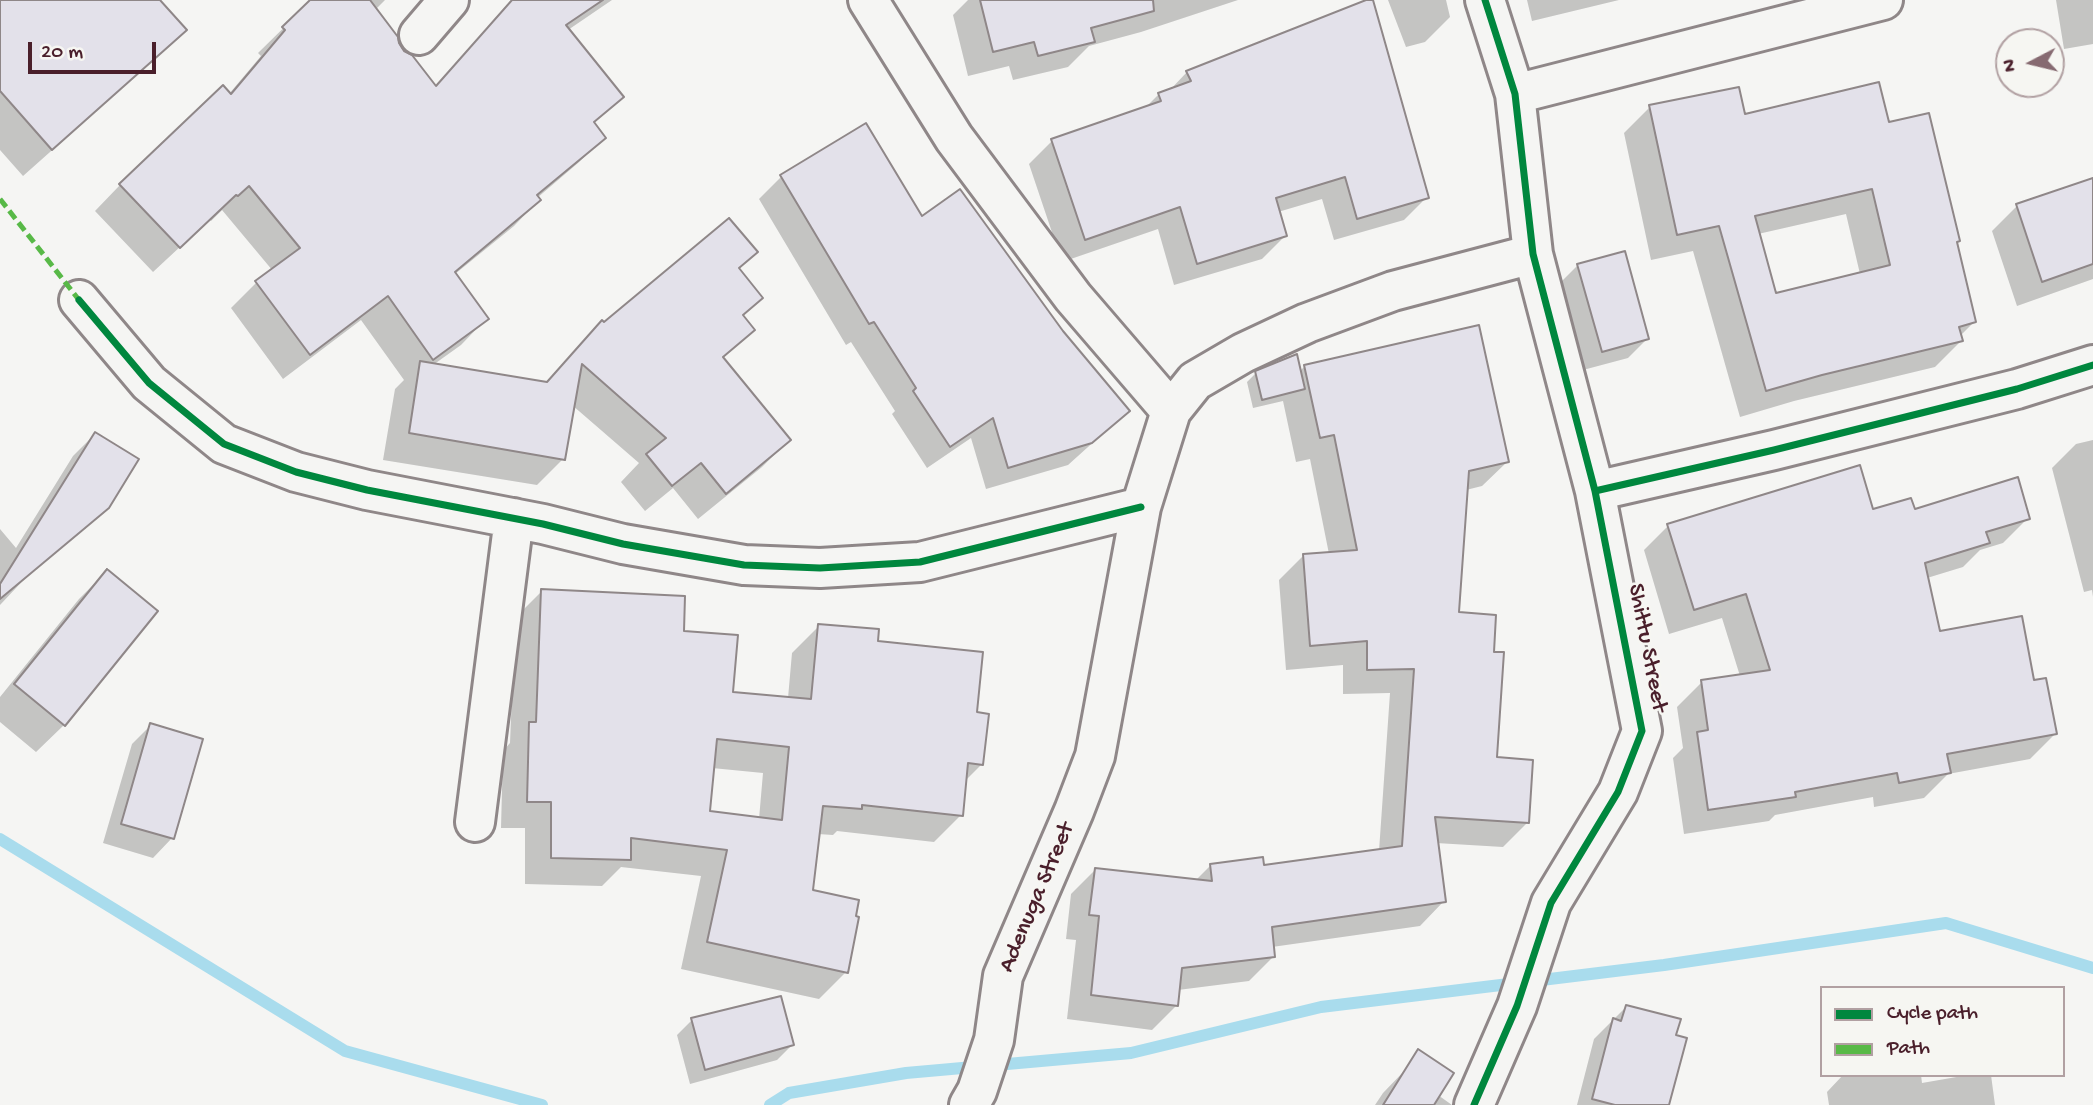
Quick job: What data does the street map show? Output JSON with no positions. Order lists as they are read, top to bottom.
{
  "streets": {
    "street": ["Shittu Street", "Adenuga Street"]
  },
  "legend": ["Cycle path", "Path"],
  "scale_bar": "20 m",
  "north": "left"
}
